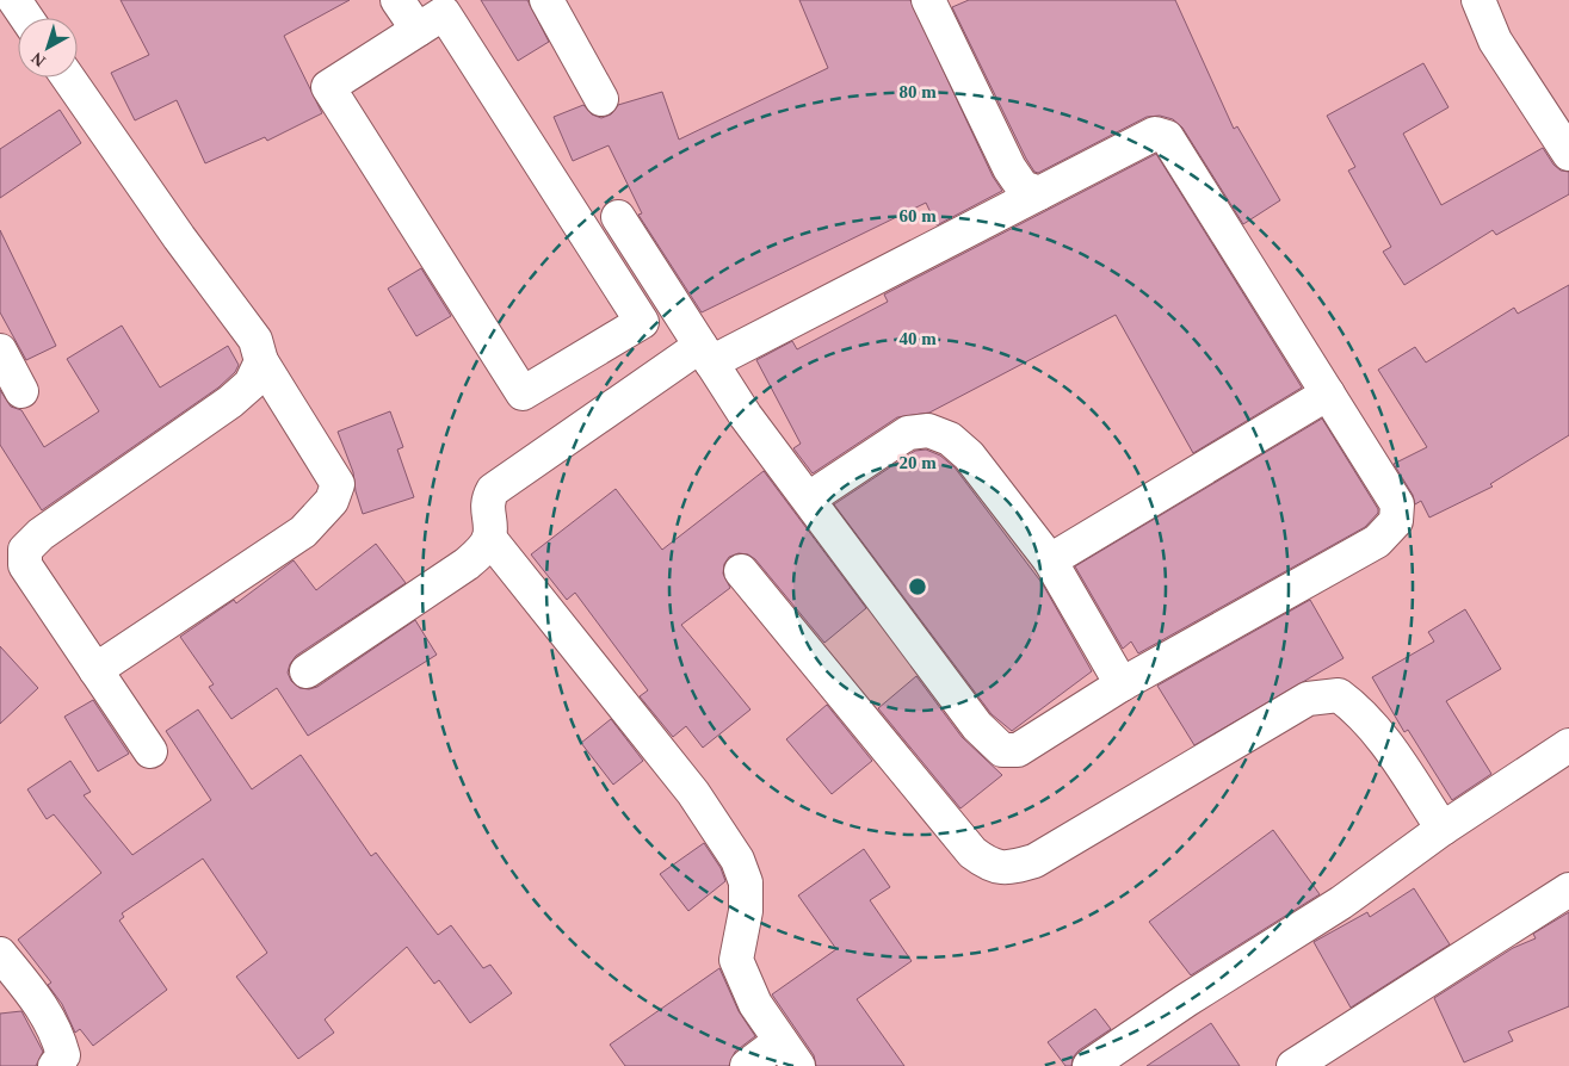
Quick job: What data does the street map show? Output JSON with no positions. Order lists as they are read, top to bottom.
{
  "north": "bottom left",
  "rings": [
    "80 m",
    "60 m",
    "40 m",
    "20 m"
  ]
}
